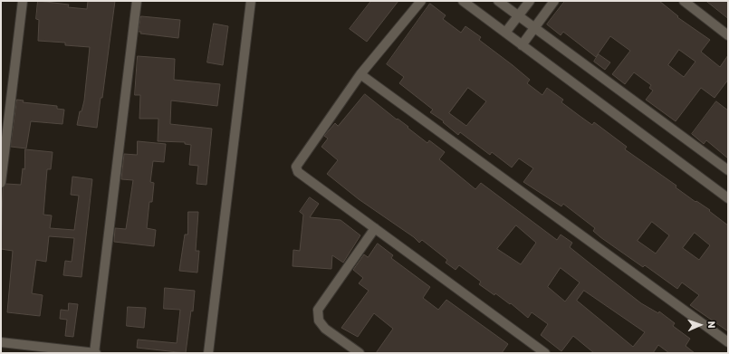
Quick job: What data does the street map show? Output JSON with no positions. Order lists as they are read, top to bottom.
{
  "north": "right"
}
